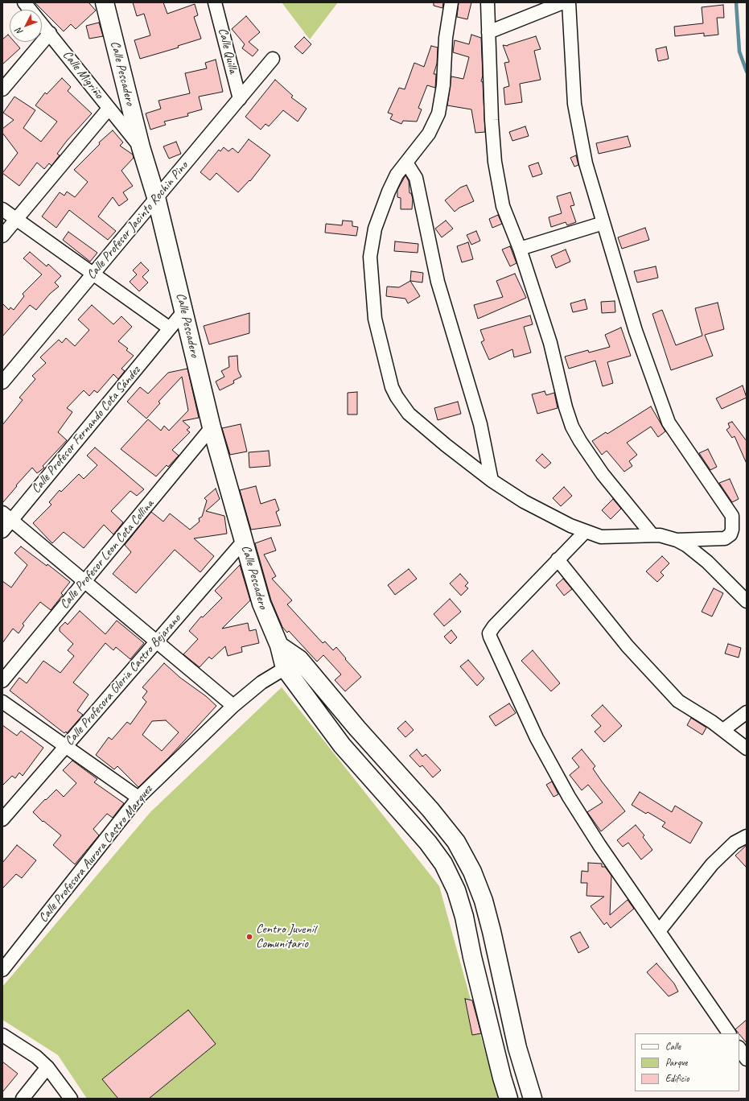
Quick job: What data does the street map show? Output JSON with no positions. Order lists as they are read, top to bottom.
{
  "streets": {
    "street": [
      "Calle Quilla",
      "Calle Pescadero",
      "Calle Migriño",
      "Calle Profesor Jacinto Rochin Pino",
      "Calle Profesor Fernando Cota Sández",
      "Calle Profesor Leon Cota Collina",
      "Calle Profesora Gloria Castro Bejarano",
      "Calle Profesora Aurora Castro Marquez"
    ]
  },
  "crossings": [
    ["Calle Quilla", "Calle Profesor Jacinto Rochin Pino"],
    ["Calle Pescadero", "Calle Migriño"],
    ["Calle Pescadero", "Calle Profesor Jacinto Rochin Pino"],
    ["Calle Pescadero", "Calle Profesor Fernando Cota Sández"],
    ["Calle Pescadero", "Calle Profesor Leon Cota Collina"],
    ["Calle Pescadero", "Calle Profesora Gloria Castro Bejarano"],
    ["Calle Pescadero", "Calle Profesora Aurora Castro Marquez"]
  ],
  "places": ["Centro Juvenil Comunitario"],
  "legend": ["Calle", "Parque", "Edificio"],
  "north": "bottom left"
}
